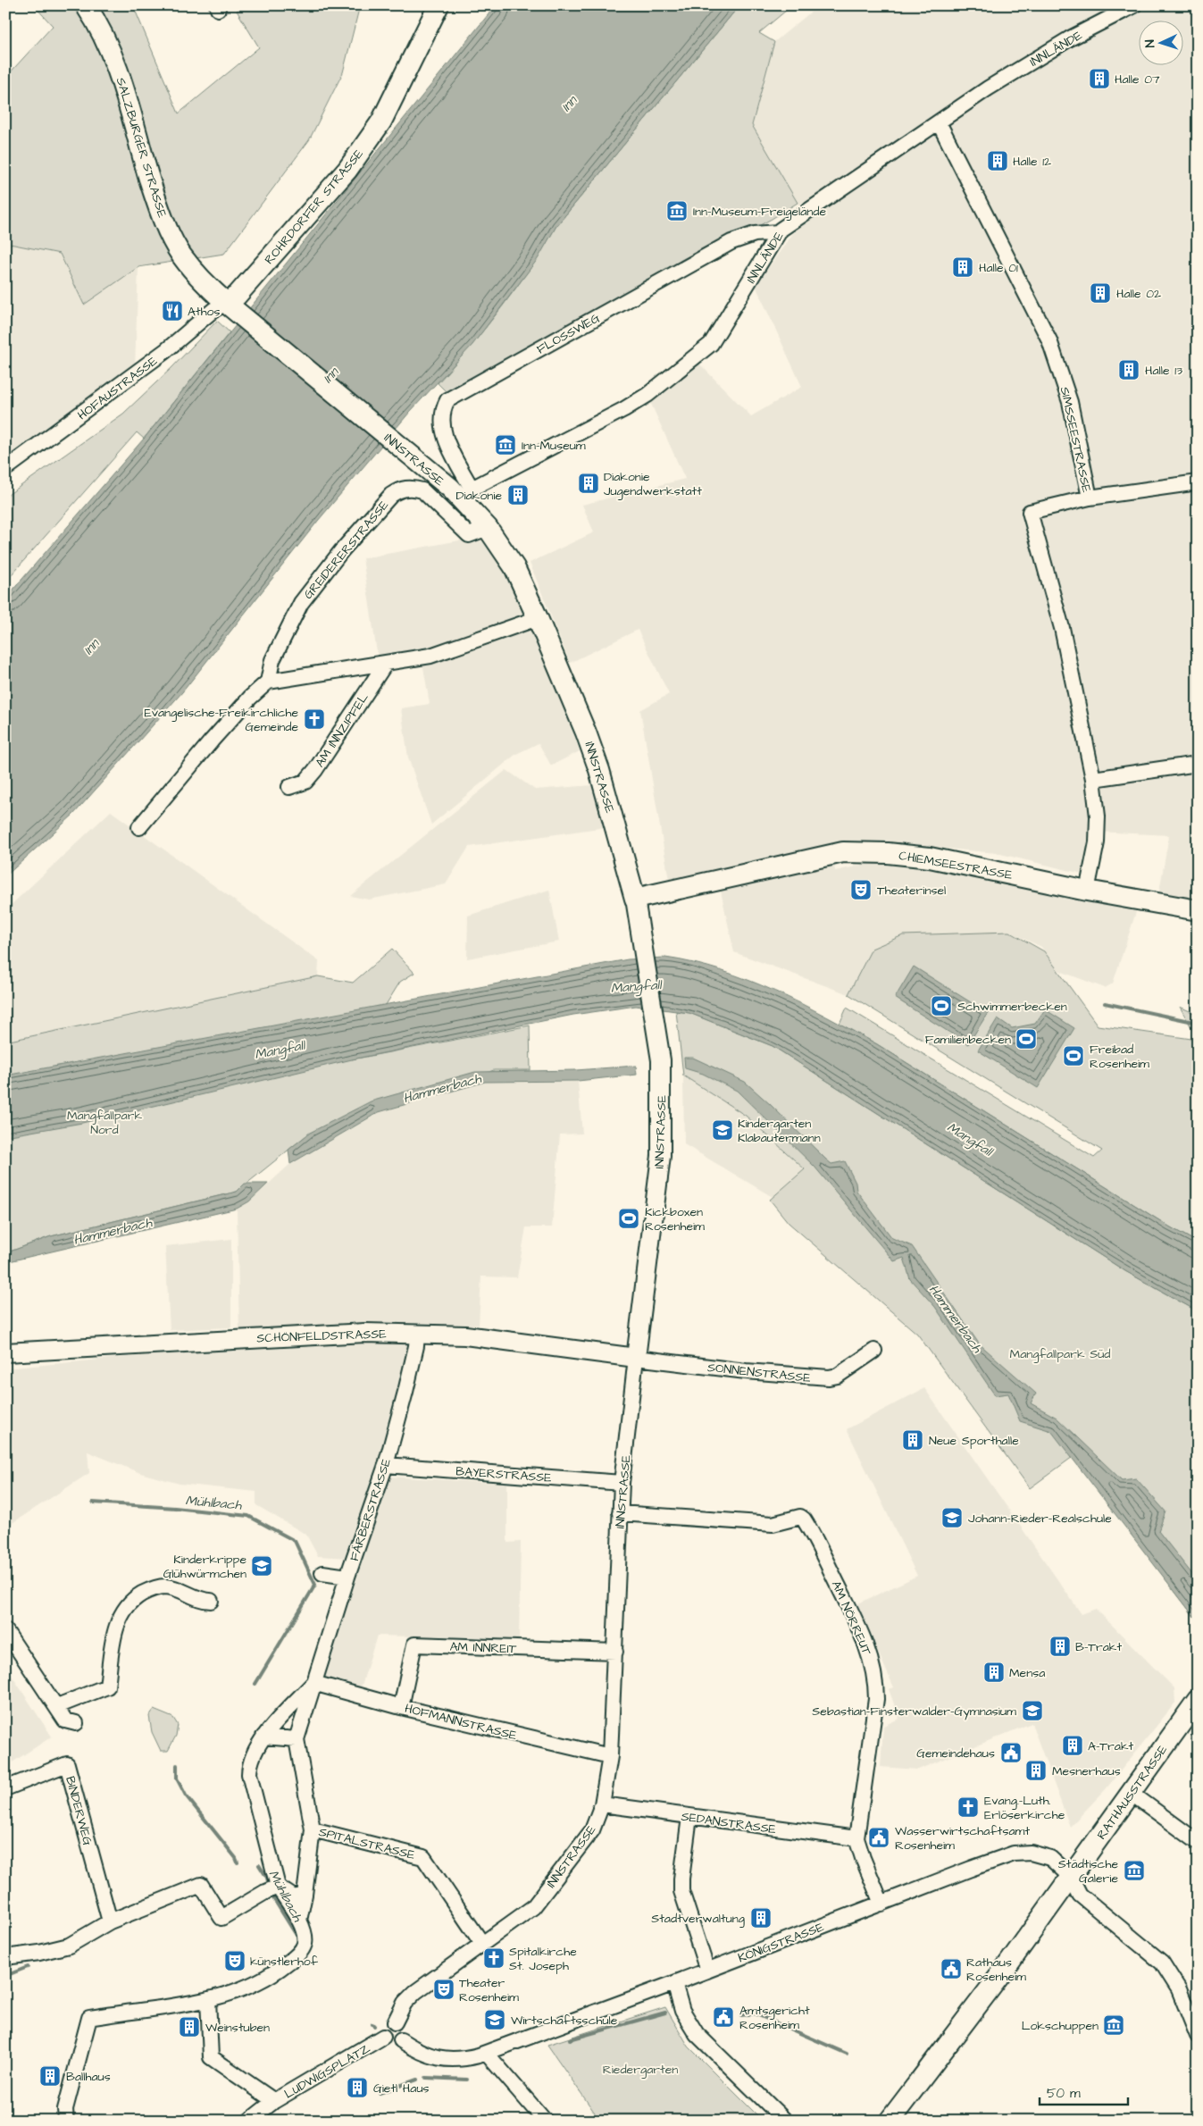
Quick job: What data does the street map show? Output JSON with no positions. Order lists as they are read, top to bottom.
{
  "streets": {
    "main road": [
      "SALZBURGER STRASSE",
      "ROHRDORFER STRASSE",
      "INNSTRASSE",
      "CHIEMSEESTRASSE",
      "RATHAUSSTRASSE"
    ],
    "street": [
      "INNLÄNDE",
      "FLOSSWEG",
      "HOFAUSTRASSE",
      "SIMSSEESTRASSE",
      "GREIDERERSTRASSE",
      "AM INNZIPFEL",
      "SCHÖNFELDSTRASSE",
      "SONNENSTRASSE",
      "BAYERSTRASSE",
      "FÄRBERSTRASSE",
      "AM NÖRREUT",
      "AM INNREIT",
      "HOFMANNSTRASSE",
      "BINDERWEG",
      "SEDANSTRASSE",
      "SPITALSTRASSE",
      "KÖNIGSTRASSE",
      "LUDWIGSPLATZ"
    ]
  },
  "crossings": [
    ["INNLÄNDE", "FLOSSWEG"],
    ["INNLÄNDE", "SIMSSEESTRASSE"],
    ["INNLÄNDE", "INNSTRASSE"],
    ["SALZBURGER STRASSE", "ROHRDORFER STRASSE"],
    ["SALZBURGER STRASSE", "HOFAUSTRASSE"],
    ["SALZBURGER STRASSE", "INNSTRASSE"],
    ["ROHRDORFER STRASSE", "HOFAUSTRASSE"],
    ["ROHRDORFER STRASSE", "INNSTRASSE"],
    ["FLOSSWEG", "INNSTRASSE"],
    ["HOFAUSTRASSE", "INNSTRASSE"],
    ["SIMSSEESTRASSE", "CHIEMSEESTRASSE"],
    ["INNSTRASSE", "GREIDERERSTRASSE"],
    ["INNSTRASSE", "CHIEMSEESTRASSE"],
    ["INNSTRASSE", "SCHÖNFELDSTRASSE"],
    ["INNSTRASSE", "SONNENSTRASSE"],
    ["INNSTRASSE", "BAYERSTRASSE"],
    ["INNSTRASSE", "AM NÖRREUT"],
    ["INNSTRASSE", "AM INNREIT"],
    ["INNSTRASSE", "HOFMANNSTRASSE"],
    ["INNSTRASSE", "SEDANSTRASSE"],
    ["INNSTRASSE", "SPITALSTRASSE"],
    ["INNSTRASSE", "LUDWIGSPLATZ"],
    ["SCHÖNFELDSTRASSE", "SONNENSTRASSE"],
    ["SCHÖNFELDSTRASSE", "FÄRBERSTRASSE"],
    ["BAYERSTRASSE", "FÄRBERSTRASSE"],
    ["FÄRBERSTRASSE", "HOFMANNSTRASSE"],
    ["FÄRBERSTRASSE", "SPITALSTRASSE"],
    ["AM NÖRREUT", "SEDANSTRASSE"],
    ["AM NÖRREUT", "KÖNIGSTRASSE"],
    ["AM INNREIT", "HOFMANNSTRASSE"],
    ["RATHAUSSTRASSE", "KÖNIGSTRASSE"],
    ["KÖNIGSTRASSE", "LUDWIGSPLATZ"]
  ],
  "water": [
    "Inn",
    "Mangfall",
    "Hammerbach",
    "Mühlbach"
  ],
  "parks": ["Mangfallpark Nord", "Mangfallpark Süd", "Riedergarten"],
  "places": {
    "building": [
      "Halle 07",
      "Halle 12",
      "Halle 01",
      "Halle 02",
      "Halle 13",
      "Diakonie Jugendwerkstatt",
      "Diakonie",
      "Neue Sporthalle",
      "B-Trakt",
      "Mensa",
      "A-Trakt",
      "Mesnerhaus",
      "Stadtverwaltung",
      "Weinstuben",
      "Ballhaus",
      "Gietl Haus"
    ],
    "museum": [
      "Inn-Museum-Freigelände",
      "Inn-Museum",
      "Städtische Galerie",
      "Lokschuppen"
    ],
    "restaurant": ["Athos"],
    "church": ["Evangelische-Freikirchliche Gemeinde", "Evang.-Luth. Erlöserkirche", "Spitalkirche St. Joseph"],
    "theatre": ["Theaterinsel", "künstlerhof", "Theater Rosenheim"],
    "sports": [
      "Schwimmerbecken",
      "Familienbecken",
      "Freibad Rosenheim",
      "Kickboxen Rosenheim"
    ],
    "school or university": [
      "Kindergarten Klabautermann",
      "Johann-Rieder-Realschule",
      "Kinderkrippe Glühwürmchen",
      "Sebastian-Finsterwalder-Gymnasium",
      "Wirtschaftsschule"
    ],
    "public building": [
      "Gemeindehaus",
      "Wasserwirtschaftsamt Rosenheim",
      "Rathaus Rosenheim",
      "Amtsgericht Rosenheim"
    ]
  },
  "scale_bar": "50 m",
  "north": "left"
}
